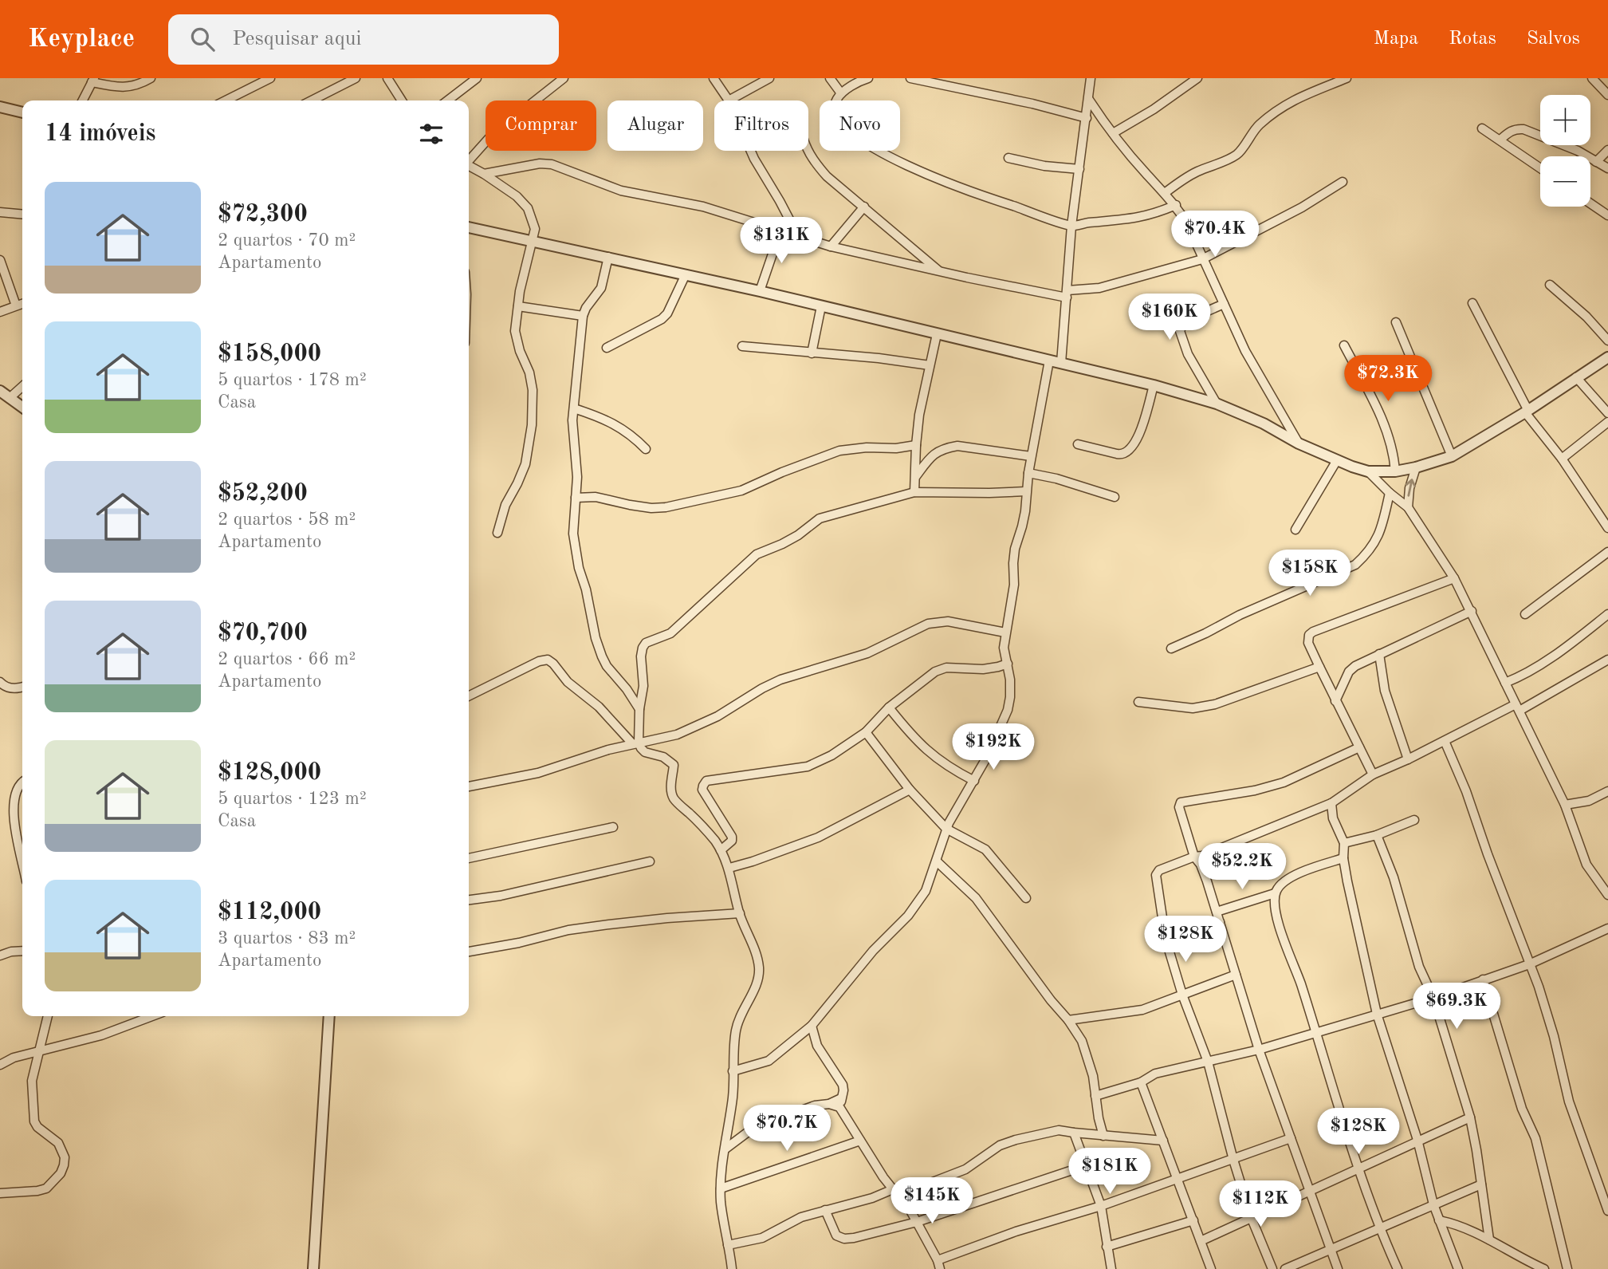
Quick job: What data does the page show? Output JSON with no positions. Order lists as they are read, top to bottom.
{
  "page": {
    "header": "Keyplace",
    "search": "Pesquisar aqui",
    "nav": ["Mapa", "Rotas", "Salvos"],
    "map_buttons": ["+", "−"],
    "chip": [
      "Comprar",
      "Alugar",
      "Filtros",
      "Novo"
    ],
    "heading": "14 imóveis",
    "list": [
      {
        "name": "$72,300",
        "note": "2 quartos · 70 m² · Apartamento"
      },
      {
        "name": "$158,000",
        "note": "5 quartos · 178 m² · Casa"
      },
      {
        "name": "$52,200",
        "note": "2 quartos · 58 m² · Apartamento"
      },
      {
        "name": "$70,700",
        "note": "2 quartos · 66 m² · Apartamento"
      },
      {
        "name": "$128,000",
        "note": "5 quartos · 123 m² · Casa"
      },
      {
        "name": "$112,000",
        "note": "3 quartos · 83 m² · Apartamento"
      }
    ],
    "price": [
      "$70.4K",
      "$131K",
      "$160K",
      "$72.3K",
      "$158K",
      "$192K",
      "$52.2K",
      "$128K",
      "$69.3K",
      "$70.7K",
      "$128K",
      "$181K",
      "$145K",
      "$112K"
    ]
  }
}
